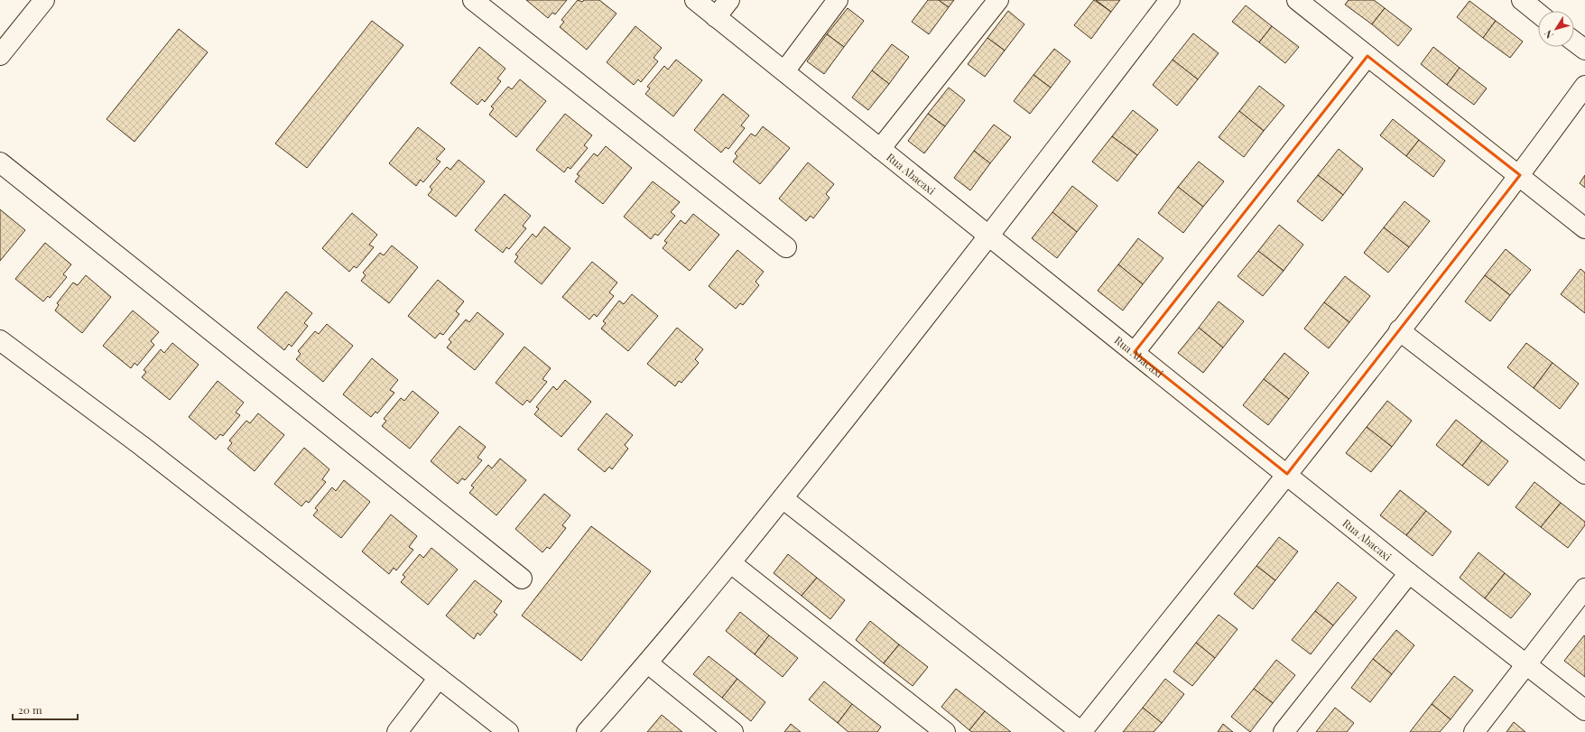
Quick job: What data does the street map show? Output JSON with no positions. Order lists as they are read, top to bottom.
{
  "streets": {
    "street": ["Rua Abacaxi"]
  },
  "scale_bar": "20 m",
  "north": "bottom left"
}
